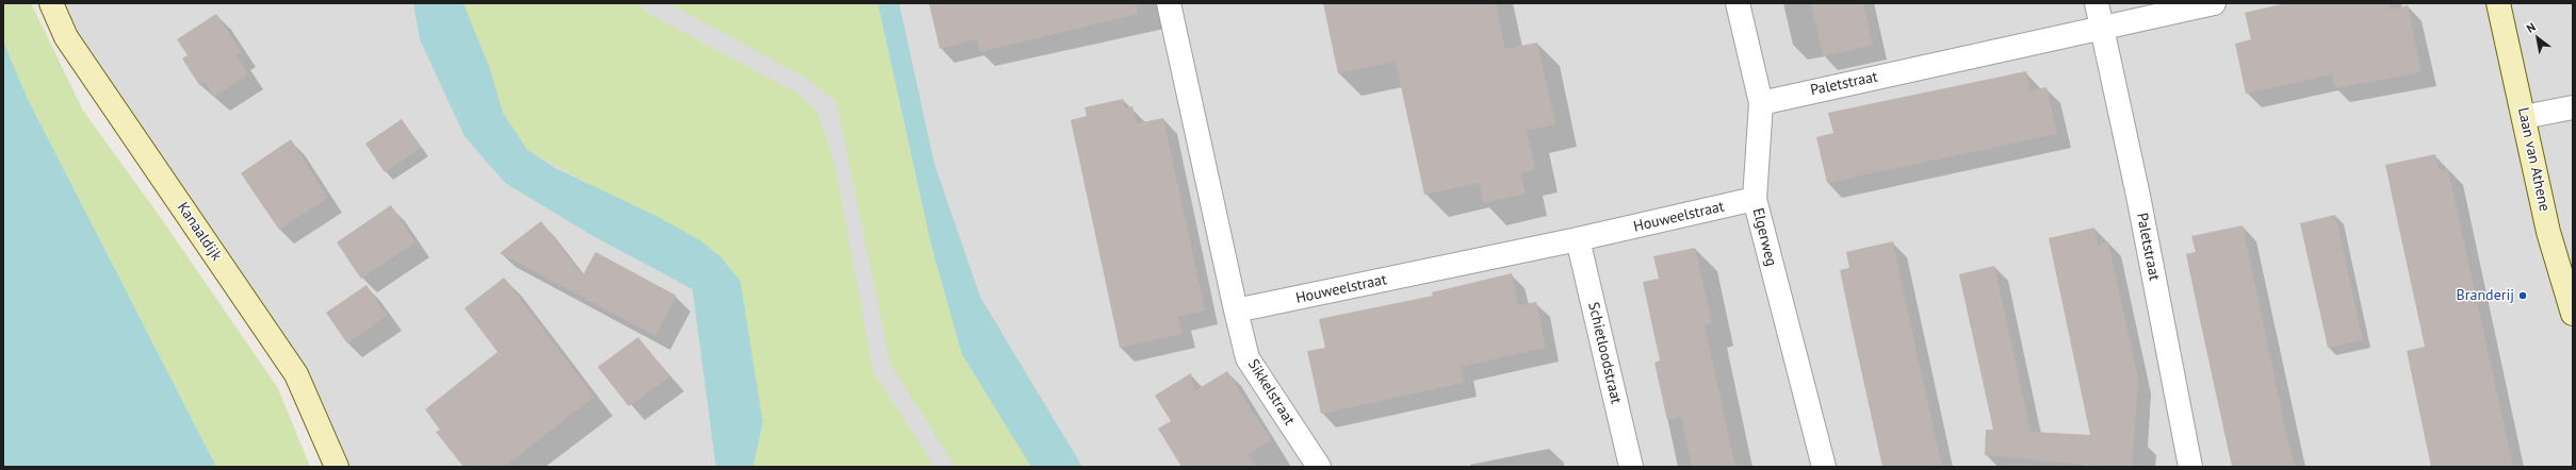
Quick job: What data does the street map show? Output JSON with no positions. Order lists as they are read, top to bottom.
{
  "streets": {
    "street": [
      "Paletstraat",
      "Laan van Athene",
      "Houweelstraat",
      "Kanaaldijk",
      "Elgerweg",
      "Schietloodstraat",
      "Sikkelstraat"
    ]
  },
  "crossings": [
    ["Paletstraat", "Elgerweg"],
    ["Houweelstraat", "Elgerweg"],
    ["Houweelstraat", "Schietloodstraat"],
    ["Houweelstraat", "Sikkelstraat"]
  ],
  "places": ["Branderij"],
  "north": "top left"
}
